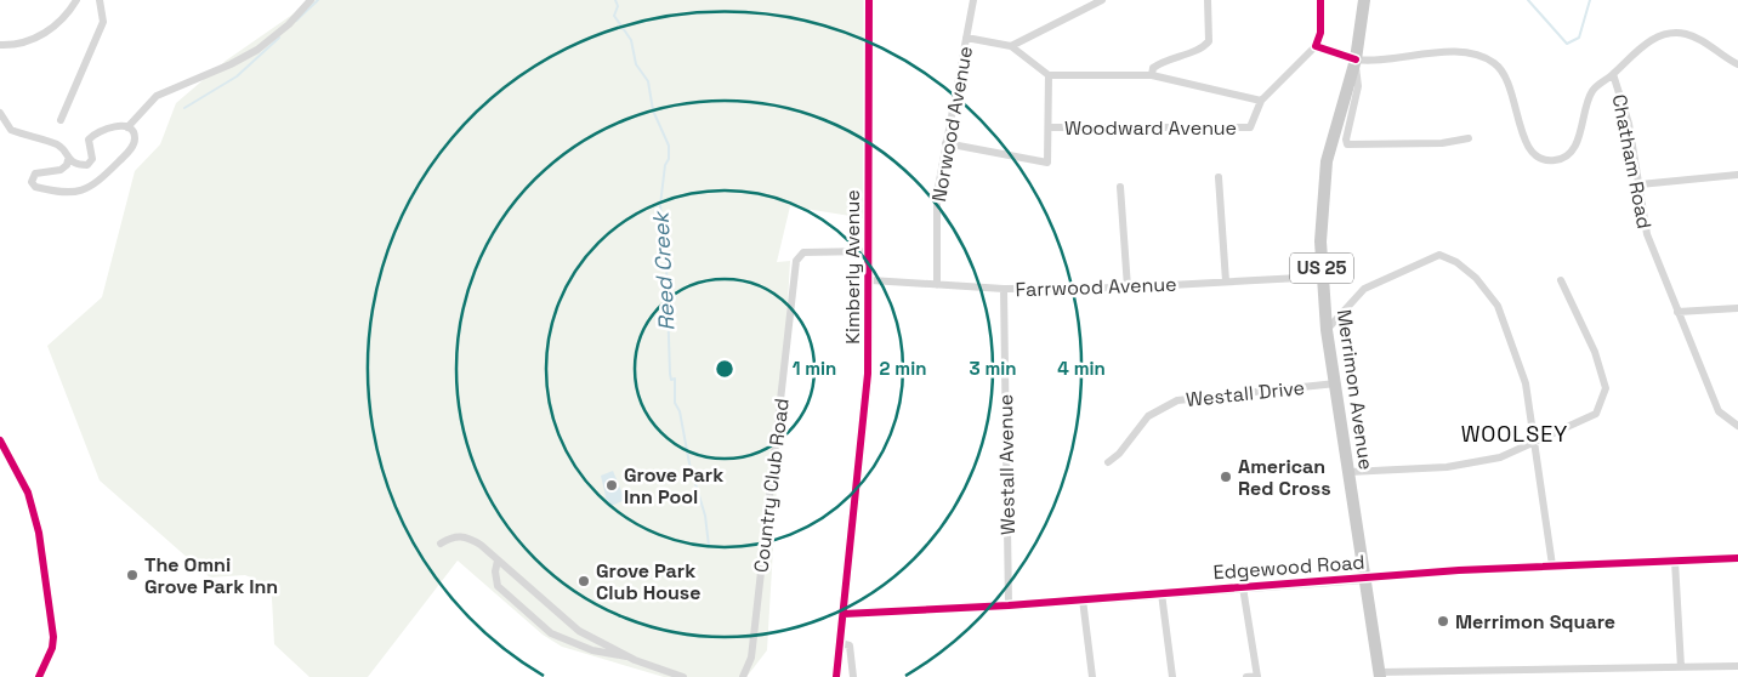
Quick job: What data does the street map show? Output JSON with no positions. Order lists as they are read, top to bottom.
{
  "streets": {
    "main road": ["US 25", "Merrimon Avenue"],
    "street": [
      "Norwood Avenue",
      "Woodward Avenue",
      "Chatham Road",
      "Kimberly Avenue",
      "Farrwood Avenue",
      "Westall Drive",
      "Westall Avenue",
      "Country Club Road",
      "Edgewood Road"
    ]
  },
  "crossings": [
    ["Norwood Avenue", "Woodward Avenue"],
    ["Norwood Avenue", "Farrwood Avenue"],
    ["Woodward Avenue", "Chatham Road"],
    ["Chatham Road", "Merrimon Avenue"],
    ["Kimberly Avenue", "Farrwood Avenue"],
    ["Kimberly Avenue", "Country Club Road"],
    ["Kimberly Avenue", "Edgewood Road"],
    ["Farrwood Avenue", "Merrimon Avenue"],
    ["Farrwood Avenue", "Westall Avenue"],
    ["Merrimon Avenue", "Westall Drive"],
    ["Merrimon Avenue", "Edgewood Road"],
    ["Westall Avenue", "Edgewood Road"]
  ],
  "districts": ["WOOLSEY"],
  "water": ["Reed Creek"],
  "places": [
    "American Red Cross",
    "Grove Park Inn Pool",
    "The Omni Grove Park Inn",
    "Grove Park Club House",
    "Merrimon Square"
  ],
  "rings": [
    "1 min",
    "2 min",
    "3 min",
    "4 min"
  ]
}
